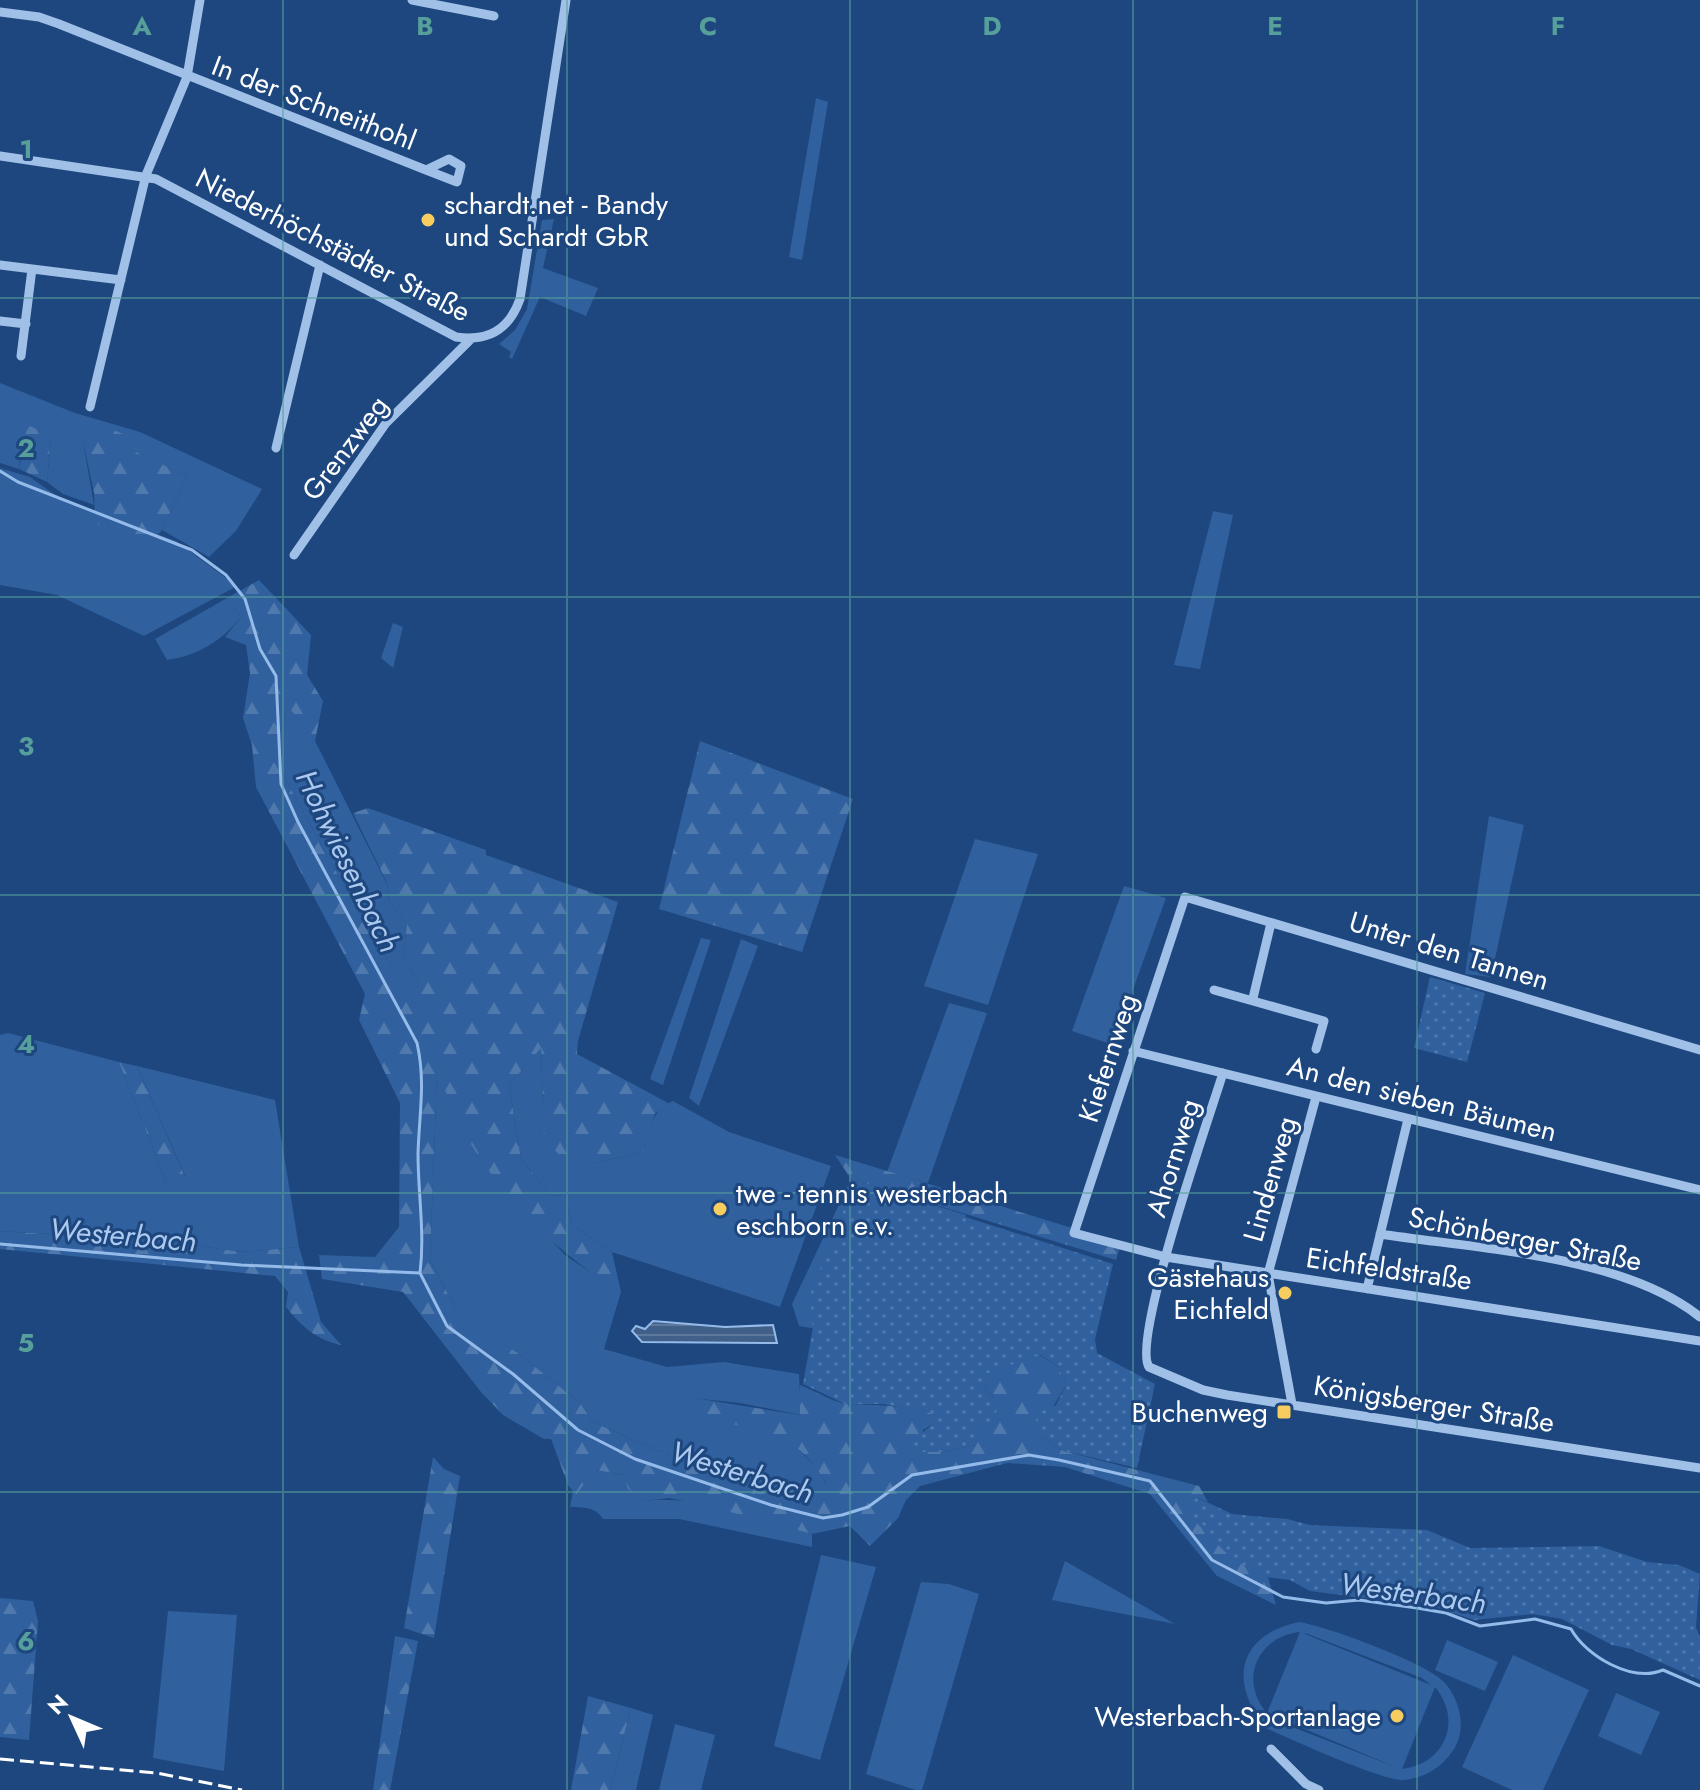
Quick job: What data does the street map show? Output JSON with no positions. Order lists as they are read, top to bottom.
{
  "streets": {
    "street": [
      "In der Schneithohl",
      "Niederhöchstädter Straße",
      "Grenzweg",
      "Unter den Tannen",
      "Kiefernweg",
      "An den sieben Bäumen",
      "Ahornweg",
      "Lindenweg",
      "Schönberger Straße",
      "Eichfeldstraße",
      "Königsberger Straße"
    ]
  },
  "crossings": [
    ["Niederhöchstädter Straße", "Grenzweg"],
    ["Unter den Tannen", "Kiefernweg"],
    ["Kiefernweg", "An den sieben Bäumen"],
    ["Kiefernweg", "Eichfeldstraße"],
    ["An den sieben Bäumen", "Ahornweg"],
    ["An den sieben Bäumen", "Lindenweg"],
    ["Ahornweg", "Eichfeldstraße"],
    ["Ahornweg", "Königsberger Straße"],
    ["Lindenweg", "Eichfeldstraße"]
  ],
  "water": ["Hohwiesenbach", "Westerbach"],
  "places": {
    "other": [
      "schardt.net - Bandy und Schardt GbR",
      "twe - tennis westerbach eschborn e.v.",
      "Gästehaus Eichfeld",
      "Westerbach-Sportanlage"
    ],
    "transit": ["Buchenweg"]
  },
  "north": "top left",
  "grid": {
    "columns": [
      "A",
      "B",
      "C",
      "D",
      "E",
      "F"
    ],
    "rows": [
      "1",
      "2",
      "3",
      "4",
      "5",
      "6"
    ]
  }
}
